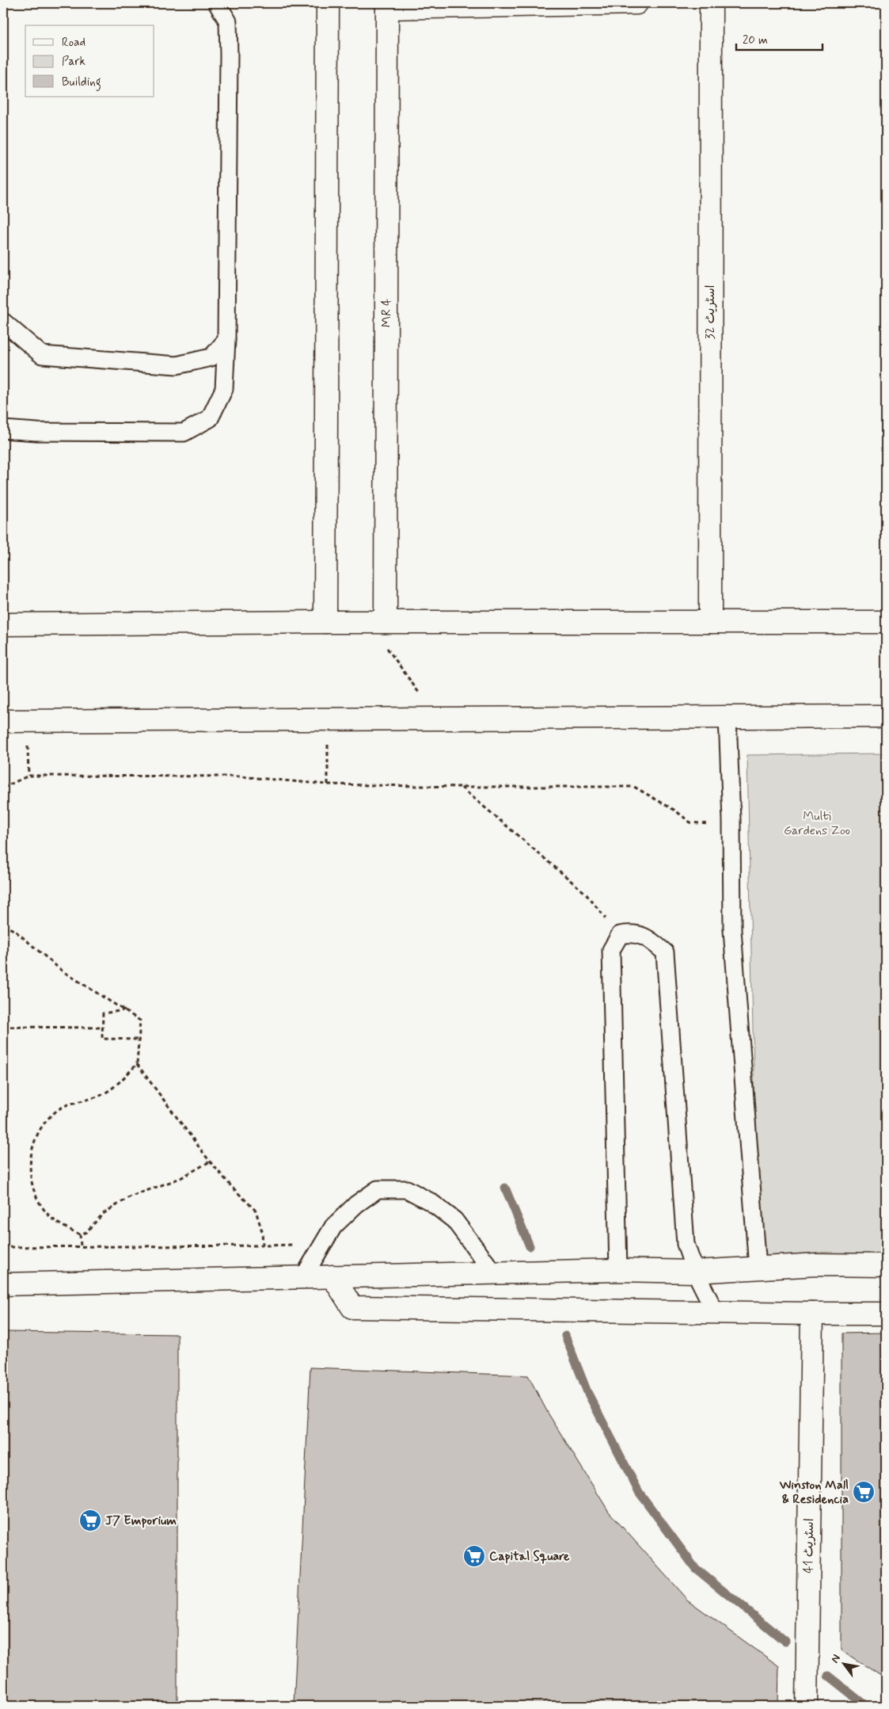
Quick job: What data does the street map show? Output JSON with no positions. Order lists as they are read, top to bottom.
{
  "streets": {
    "street": ["MR 4", "اسٹریٹ 32", "اسٹریٹ 41"]
  },
  "parks": ["Multi Gardens Zoo"],
  "places": {
    "supermarket": ["Winston Mall & Residencia", "J7 Emporium", "Capital Square"]
  },
  "legend": ["Road", "Park", "Building"],
  "scale_bar": "20 m",
  "north": "top left"
}
